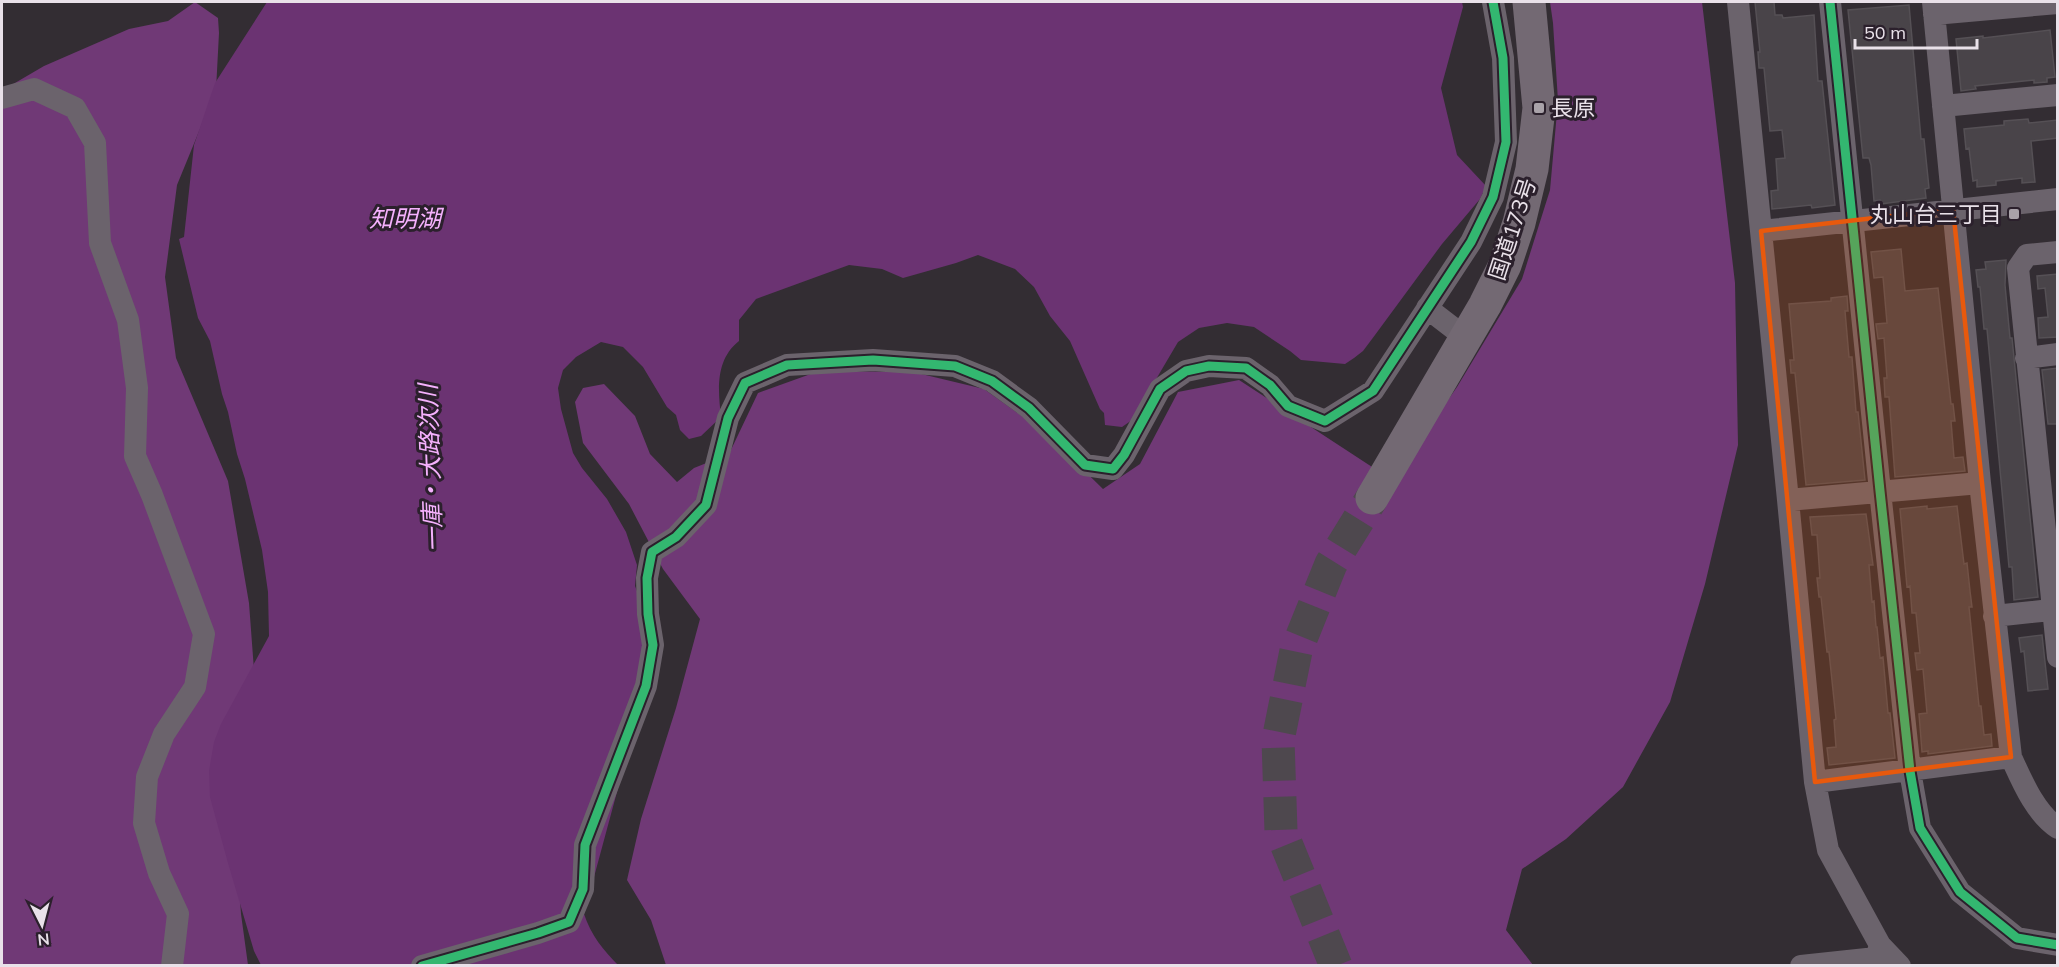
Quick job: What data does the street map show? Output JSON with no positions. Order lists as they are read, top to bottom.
{
  "streets": {
    "highway": ["国道173号"]
  },
  "water": ["知明湖", "一庫・大路次川"],
  "places": {
    "transit": ["長原", "丸山台三丁目"]
  },
  "scale_bar": "50 m",
  "north": "bottom"
}
